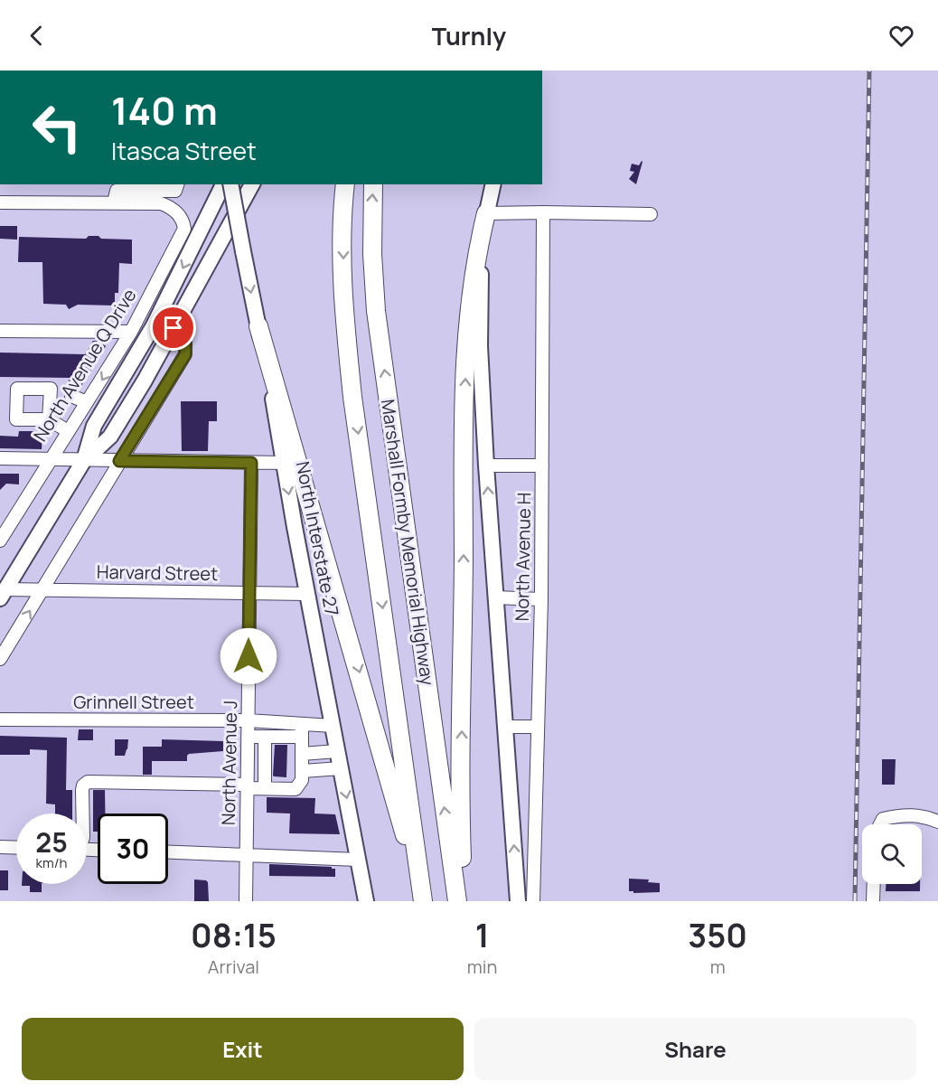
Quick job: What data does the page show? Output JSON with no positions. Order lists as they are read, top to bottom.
{
  "streets": {
    "highway": ["Marshall Formby Memorial Highway"],
    "main road": ["North Avenue Q Drive", "North Interstate 27"],
    "street": [
      "North Avenue H",
      "Harvard Street",
      "Grinnell Street",
      "North Avenue J"
    ]
  },
  "crossings": [
    ["North Avenue Q Drive", "Harvard Street"],
    ["North Interstate 27", "Harvard Street"],
    ["North Interstate 27", "Grinnell Street"],
    ["Harvard Street", "North Avenue J"],
    ["Grinnell Street", "North Avenue J"]
  ],
  "one_way": ["North Interstate 27"],
  "page": {
    "header": "Turnly",
    "turn": ["140 m", "Itasca Street"],
    "speed": "25 km/h",
    "limit": "30",
    "eta": [
      "08:15",
      "Arrival",
      "1",
      "min",
      "350",
      "m"
    ],
    "buttons": ["Exit", "Share"]
  }
}
